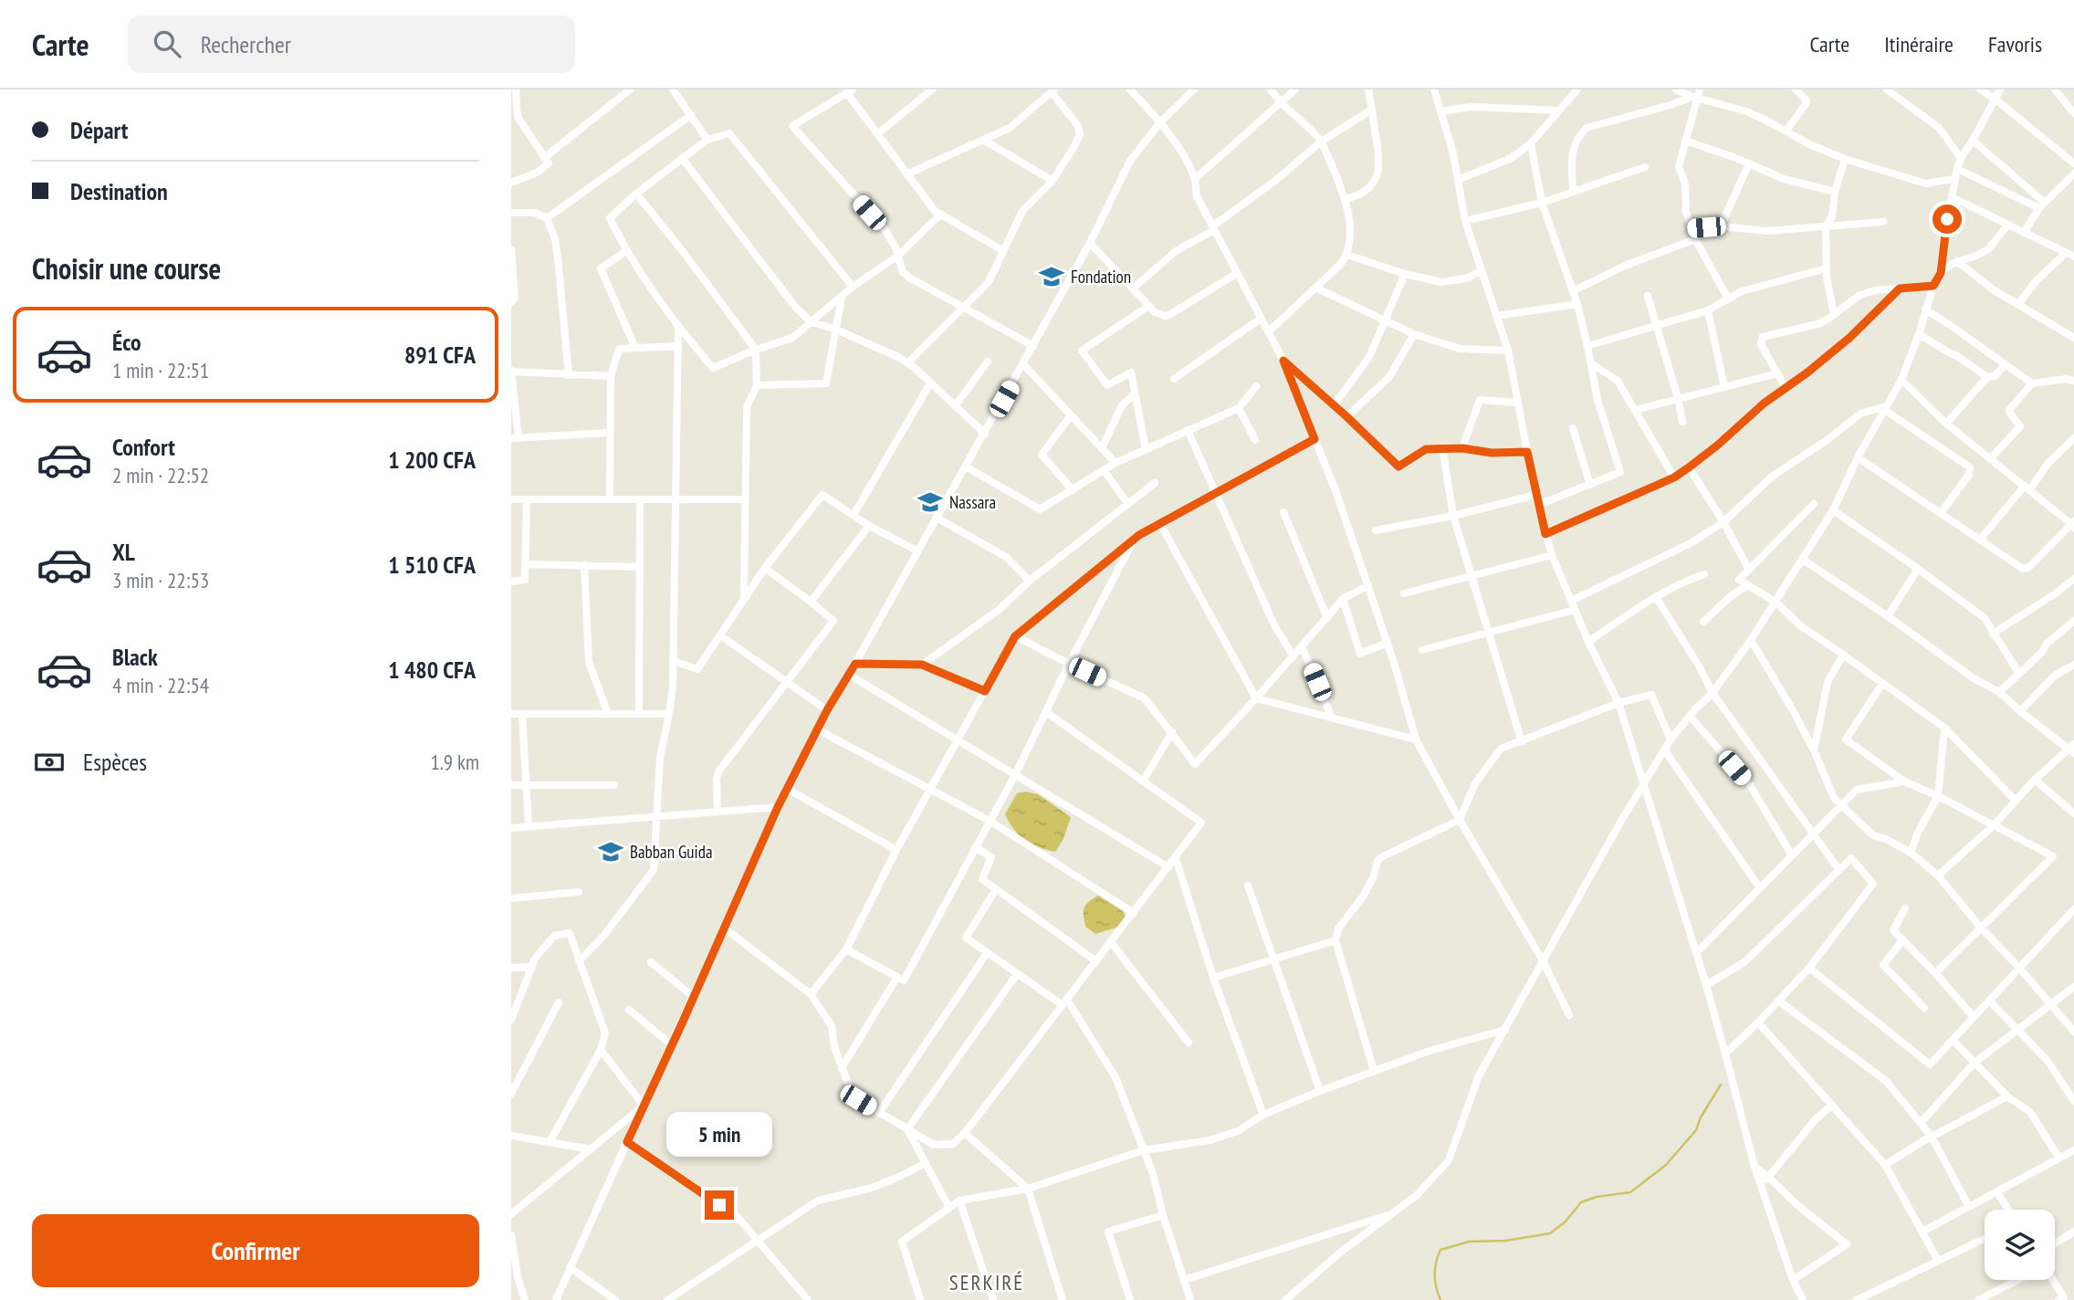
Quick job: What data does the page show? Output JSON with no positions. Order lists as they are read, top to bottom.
{
  "districts": ["SERKIRÉ"],
  "places": {
    "school or university": ["Fondation", "Nassara", "Babban Guida"]
  },
  "page": {
    "header": "Carte",
    "search": "Rechercher",
    "nav": ["Carte", "Itinéraire", "Favoris"],
    "banner": ["Départ", "Destination"],
    "heading": "Choisir une course",
    "list": [
      {
        "name": "Éco",
        "note": "1 min · 22:51",
        "value": "891 CFA"
      },
      {
        "name": "Confort",
        "note": "2 min · 22:52",
        "value": "1 200 CFA"
      },
      {
        "name": "XL",
        "note": "3 min · 22:53",
        "value": "1 510 CFA"
      },
      {
        "name": "Black",
        "note": "4 min · 22:54",
        "value": "1 480 CFA"
      }
    ],
    "pay": ["Espèces", "1.9 km"],
    "bubble": "5 min",
    "buttons": "Confirmer"
  }
}
